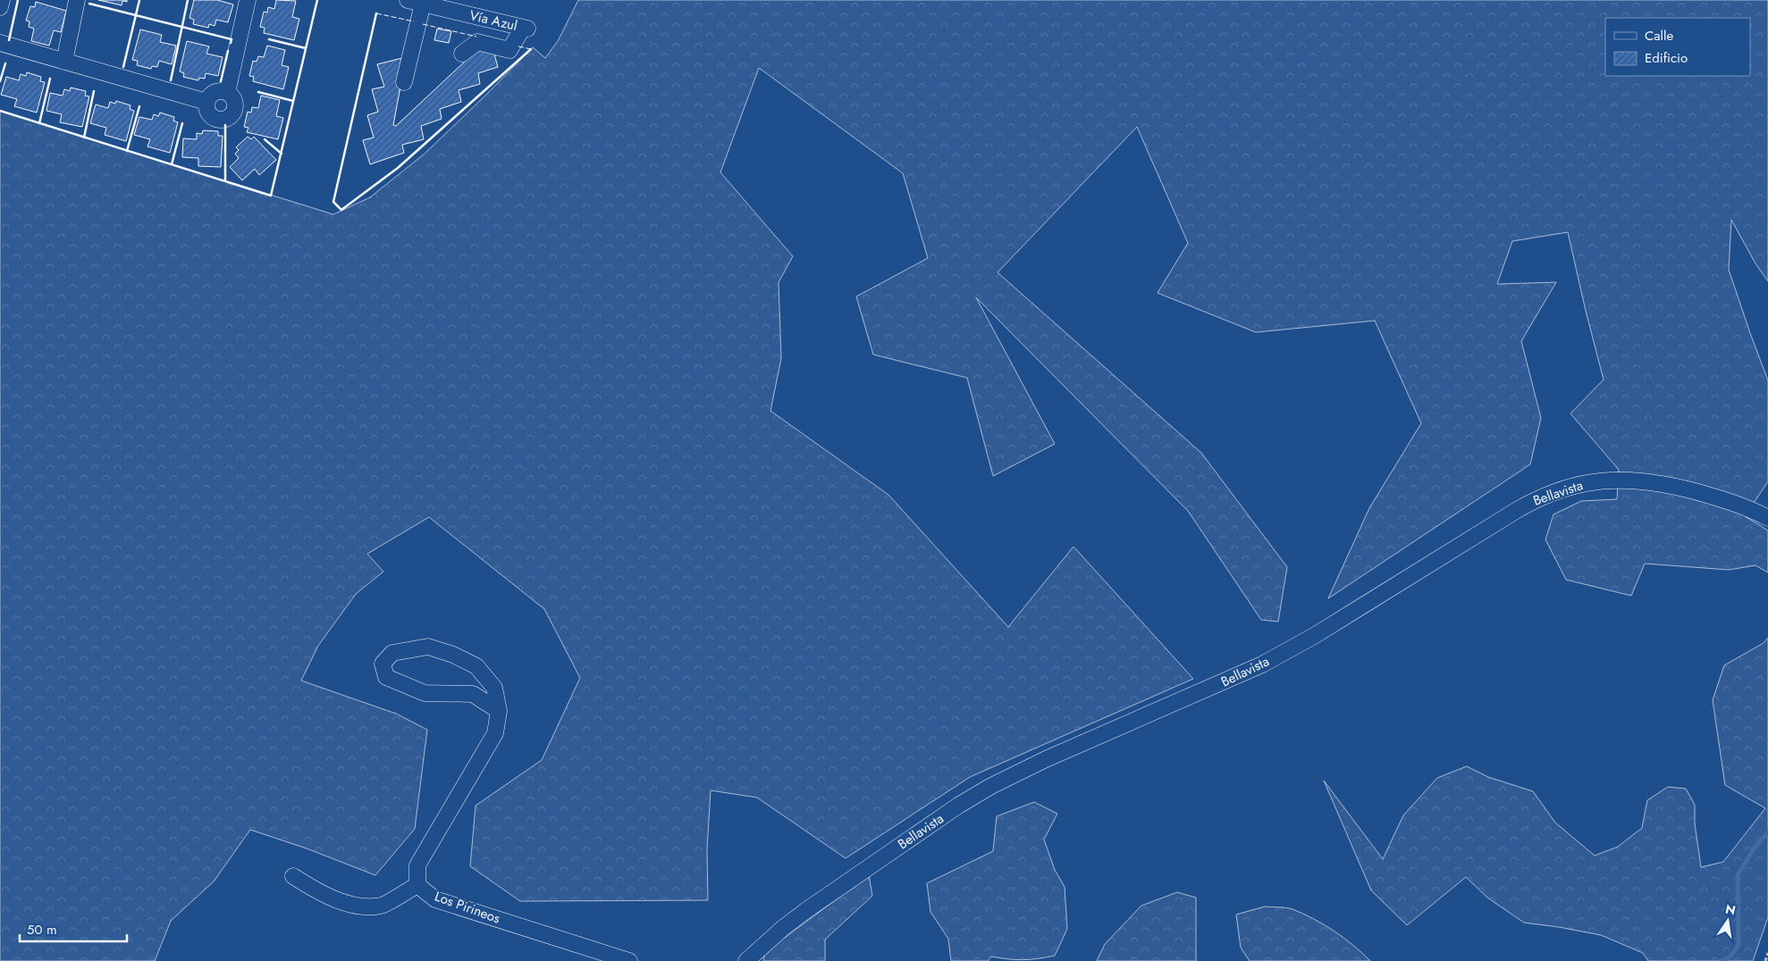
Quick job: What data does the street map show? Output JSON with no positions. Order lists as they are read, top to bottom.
{
  "streets": {
    "street": ["Vía Azul", "Bellavista", "Los Pirineos"]
  },
  "legend": ["Calle", "Edificio"],
  "scale_bar": "50 m",
  "north": "top"
}
